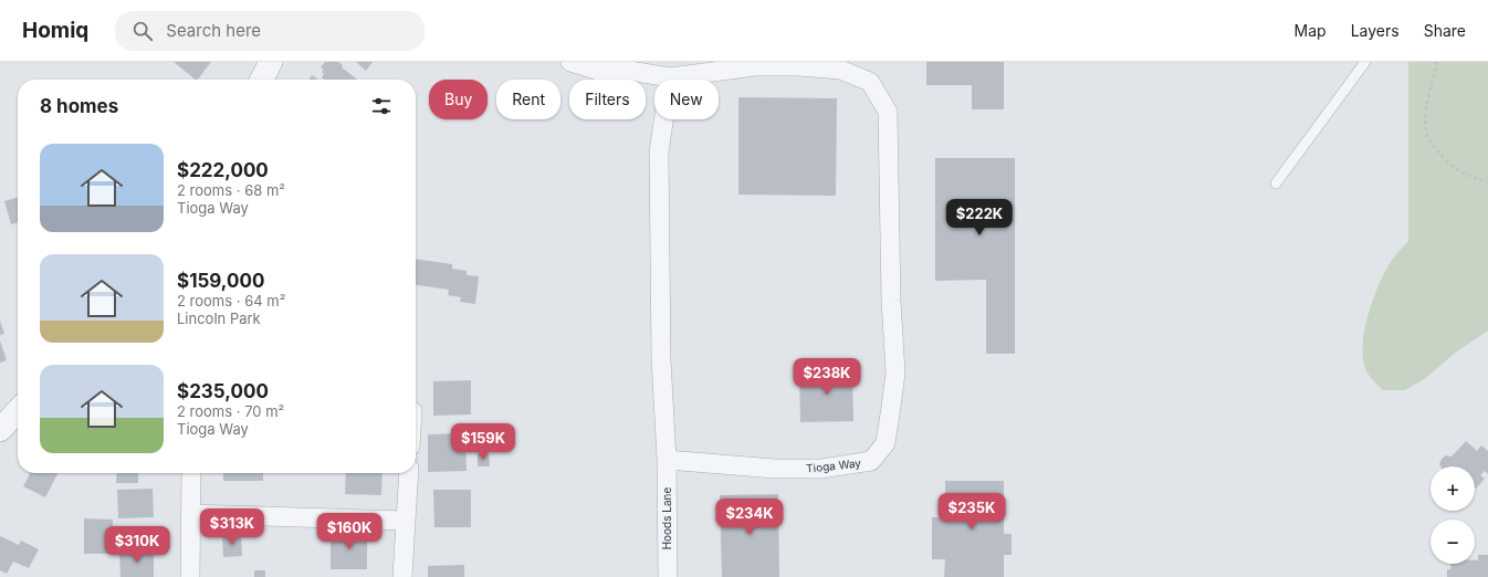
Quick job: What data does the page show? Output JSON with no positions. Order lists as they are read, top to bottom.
{
  "streets": {
    "street": ["Tioga Way", "Hoods Lane"]
  },
  "crossings": [
    ["Tioga Way", "Hoods Lane"]
  ],
  "page": {
    "header": "Homiq",
    "search": "Search here",
    "nav": ["Map", "Layers", "Share"],
    "chip": [
      "Buy",
      "Rent",
      "Filters",
      "New"
    ],
    "heading": "8 homes",
    "list": [
      {
        "name": "$222,000",
        "note": "2 rooms · 68 m² · Tioga Way"
      },
      {
        "name": "$159,000",
        "note": "2 rooms · 64 m² · Lincoln Park"
      },
      {
        "name": "$235,000",
        "note": "2 rooms · 70 m² · Tioga Way"
      }
    ],
    "price": [
      "$222K",
      "$238K",
      "$159K",
      "$235K",
      "$234K",
      "$313K",
      "$160K",
      "$310K"
    ],
    "map_buttons": ["+", "−"]
  }
}
